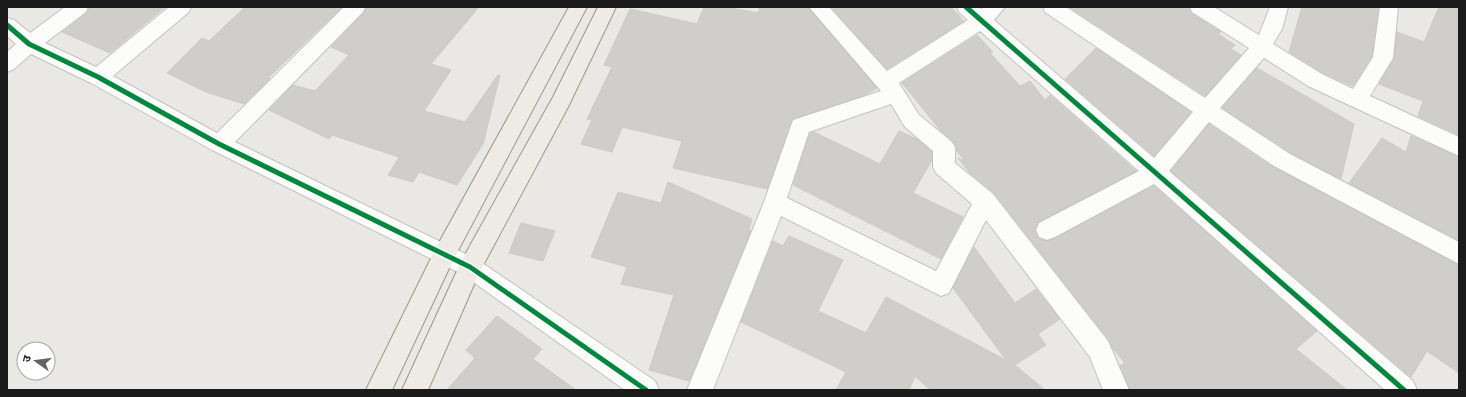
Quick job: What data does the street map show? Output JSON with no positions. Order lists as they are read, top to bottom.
{
  "north": "left"
}
